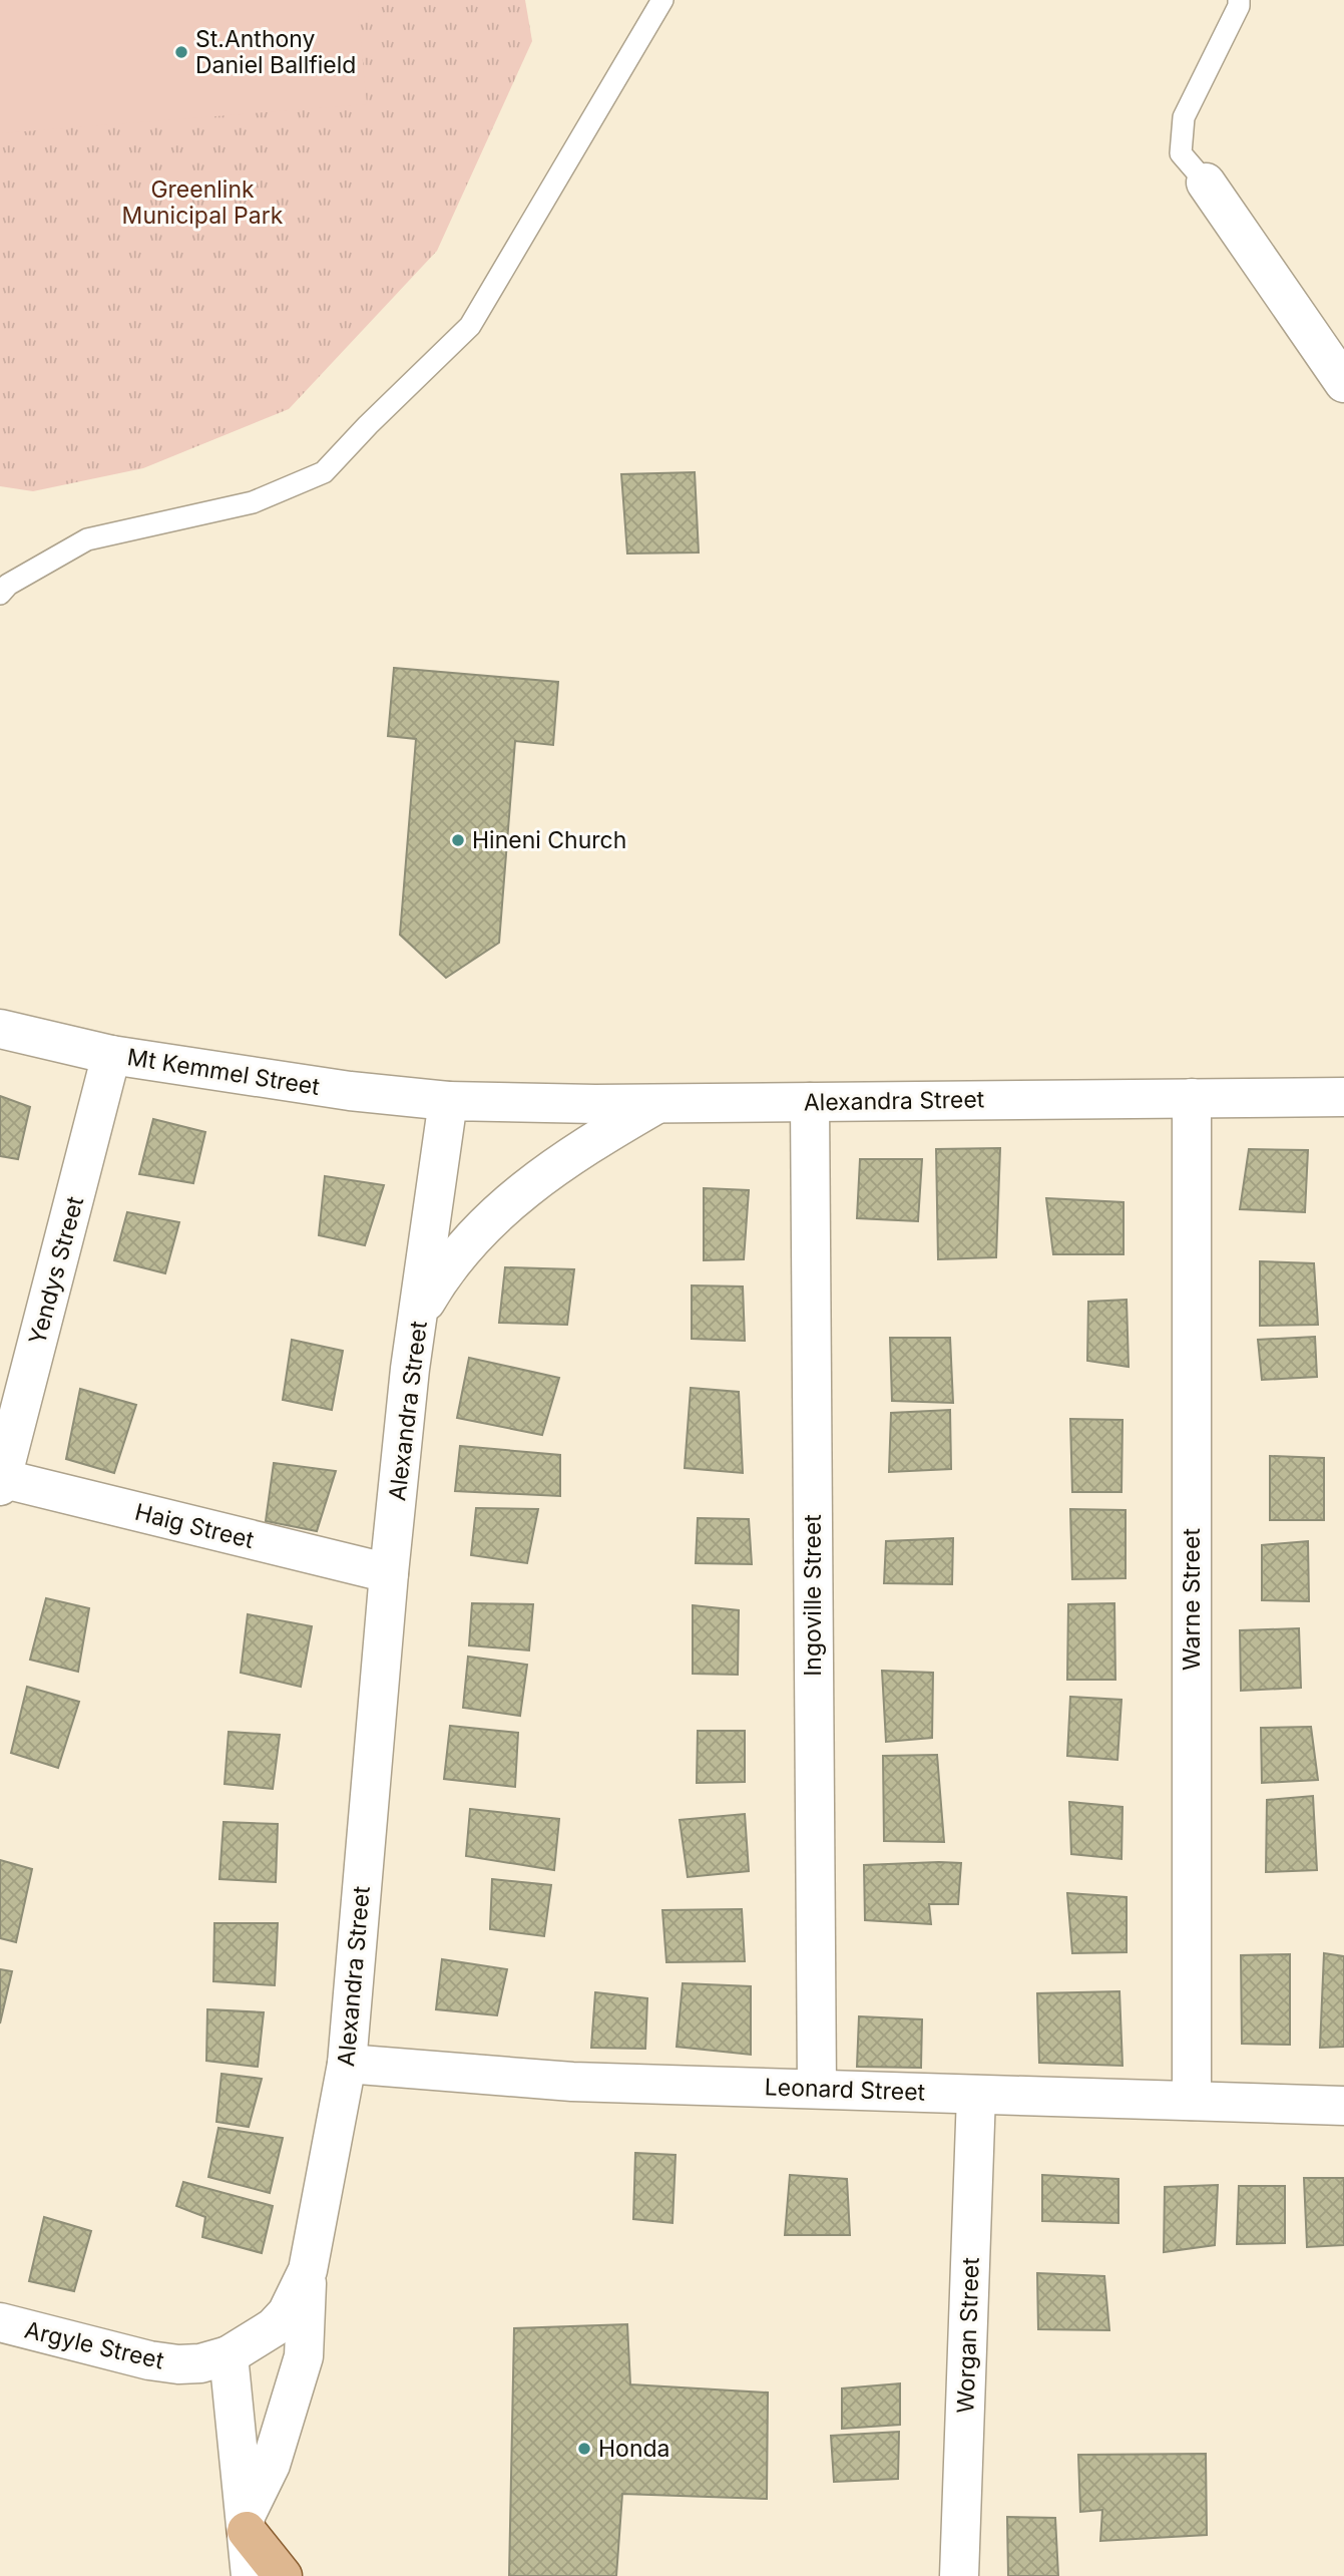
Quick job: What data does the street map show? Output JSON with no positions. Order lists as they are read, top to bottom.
{
  "streets": {
    "street": [
      "Mt Kemmel Street",
      "Alexandra Street",
      "Yendys Street",
      "Haig Street",
      "Ingoville Street",
      "Warne Street",
      "Leonard Street",
      "Worgan Street",
      "Argyle Street"
    ]
  },
  "crossings": [
    ["Mt Kemmel Street", "Alexandra Street"],
    ["Mt Kemmel Street", "Yendys Street"],
    ["Alexandra Street", "Haig Street"],
    ["Alexandra Street", "Ingoville Street"],
    ["Alexandra Street", "Warne Street"],
    ["Alexandra Street", "Leonard Street"],
    ["Alexandra Street", "Argyle Street"],
    ["Yendys Street", "Haig Street"],
    ["Ingoville Street", "Leonard Street"],
    ["Warne Street", "Leonard Street"],
    ["Leonard Street", "Worgan Street"]
  ],
  "parks": ["Greenlink Municipal Park"],
  "places": ["St.Anthony Daniel Ballfield", "Hineni Church", "Honda"]
}
